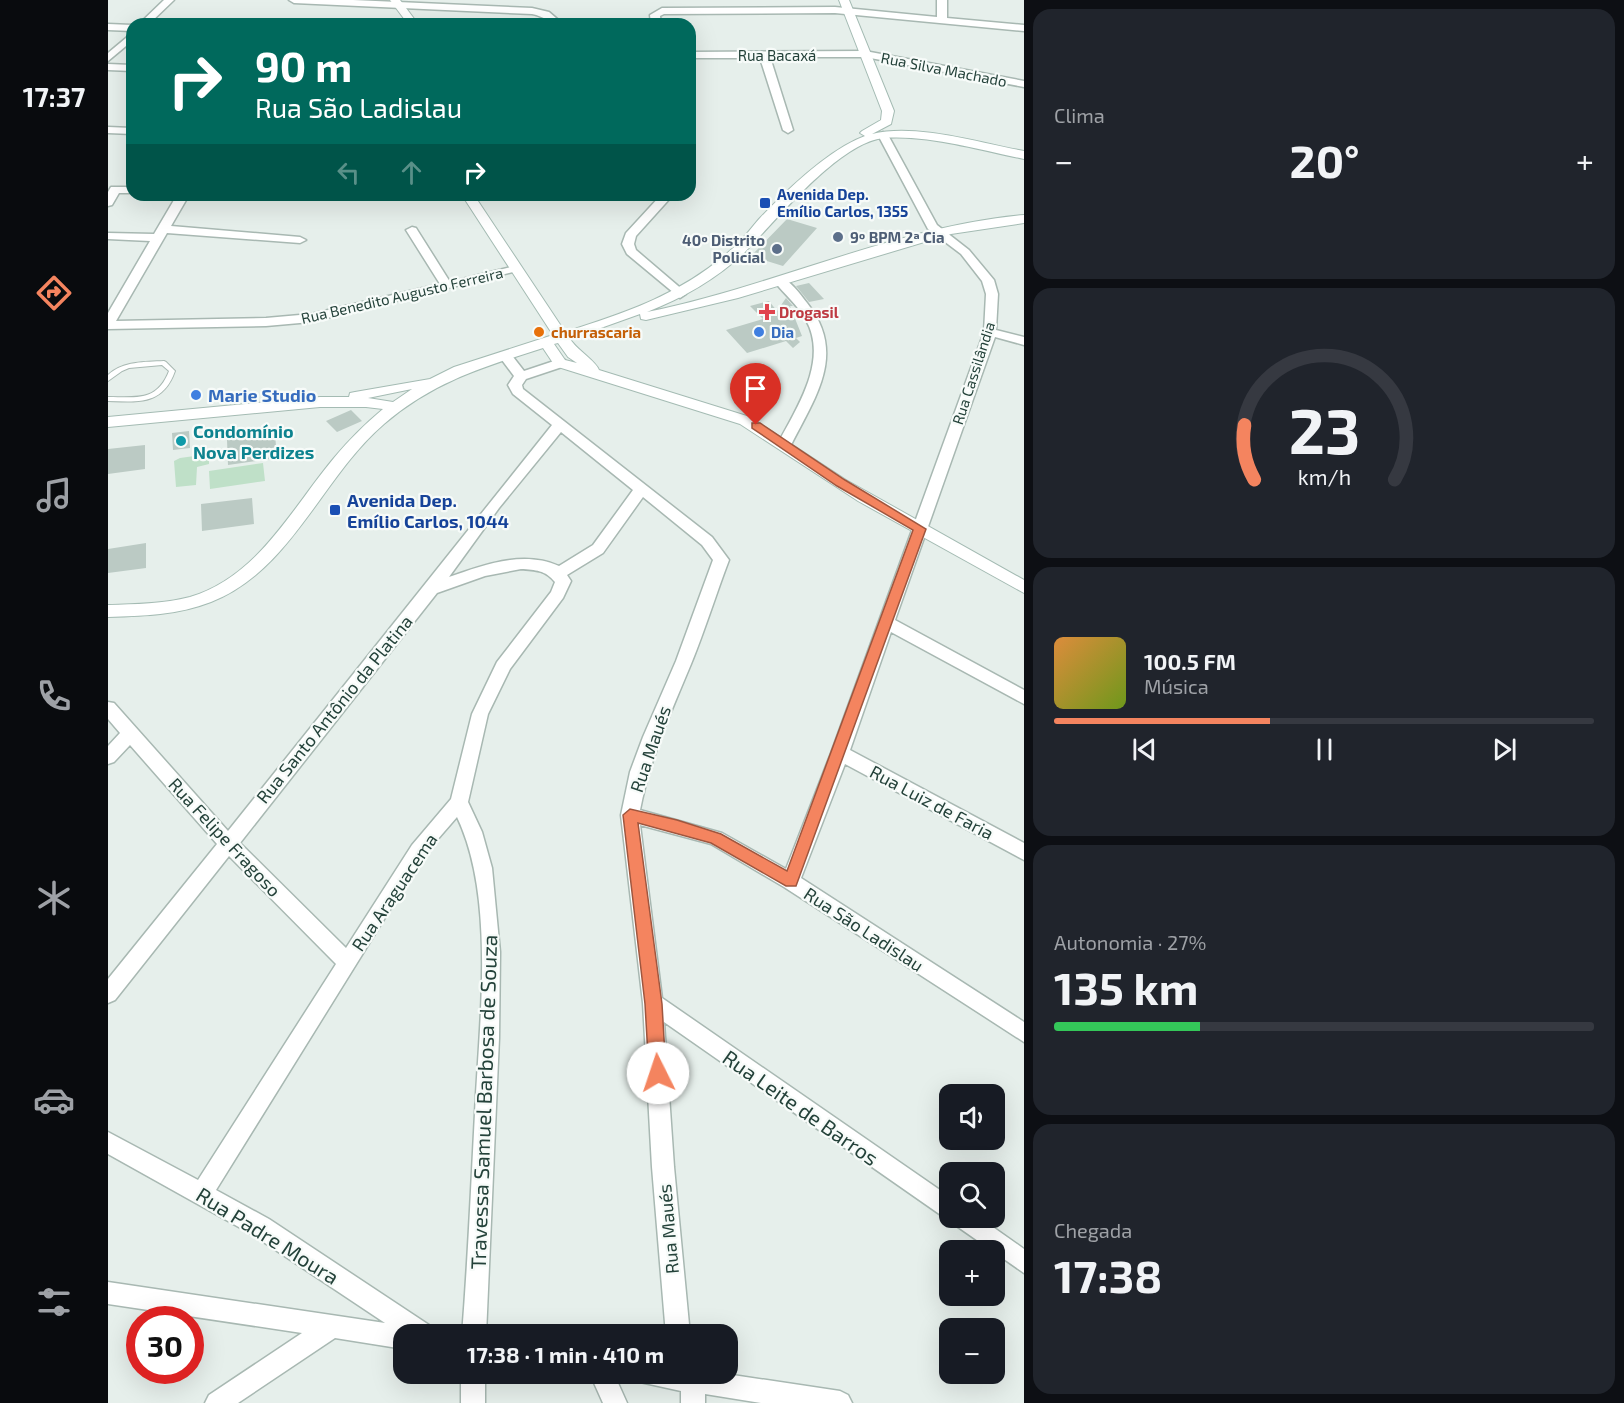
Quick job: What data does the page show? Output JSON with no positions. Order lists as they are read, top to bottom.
{
  "streets": {
    "street": [
      "Rua Bacaxá",
      "Rua Silva Machado",
      "Rua Benedito Augusto Ferreira",
      "Rua Cassilândia",
      "Rua Santo Antônio da Platina",
      "Rua Maués",
      "Rua Luiz de Faria",
      "Rua Felipe Fragoso",
      "Rua Araguacema",
      "Rua São Ladislau",
      "Travessa Samuel Barbosa de Souza",
      "Rua Leite de Barros",
      "Rua Padre Moura"
    ]
  },
  "crossings": [
    ["Rua Bacaxá", "Rua Silva Machado"],
    ["Rua Cassilândia", "Rua Luiz de Faria"],
    ["Rua Cassilândia", "Rua São Ladislau"],
    ["Rua Santo Antônio da Platina", "Rua Maués"],
    ["Rua Santo Antônio da Platina", "Rua Felipe Fragoso"],
    ["Rua Maués", "Rua São Ladislau"],
    ["Rua Maués", "Rua Leite de Barros"],
    ["Rua Felipe Fragoso", "Rua Araguacema"],
    ["Rua Araguacema", "Travessa Samuel Barbosa de Souza"],
    ["Rua Araguacema", "Rua Padre Moura"]
  ],
  "places": {
    "transit": ["Avenida Dep. Emílio Carlos, 1355", "Avenida Dep. Emílio Carlos, 1044"],
    "other": [
      "9º BPM 2ª Cia",
      "40º Distrito Policial",
      "churrascaria",
      "Dia",
      "Marie Studio",
      "Condomínio Nova Perdizes"
    ],
    "health": ["Drogasil"]
  },
  "page": {
    "tabs": "17:37",
    "tile": [
      "Clima",
      ["Autonomia · 27%", "135 km"],
      ["Chegada", "17:38"]
    ],
    "turn": ["90 m", "Rua São Ladislau"],
    "heat": ["−", "20°", "+"],
    "song": ["100.5 FM", "Música"],
    "map_buttons": ["+", "−"],
    "limit": "30",
    "trip": "17:38 · 1 min · 410 m",
    "gauge": ["23", "km/h"]
  }
}
